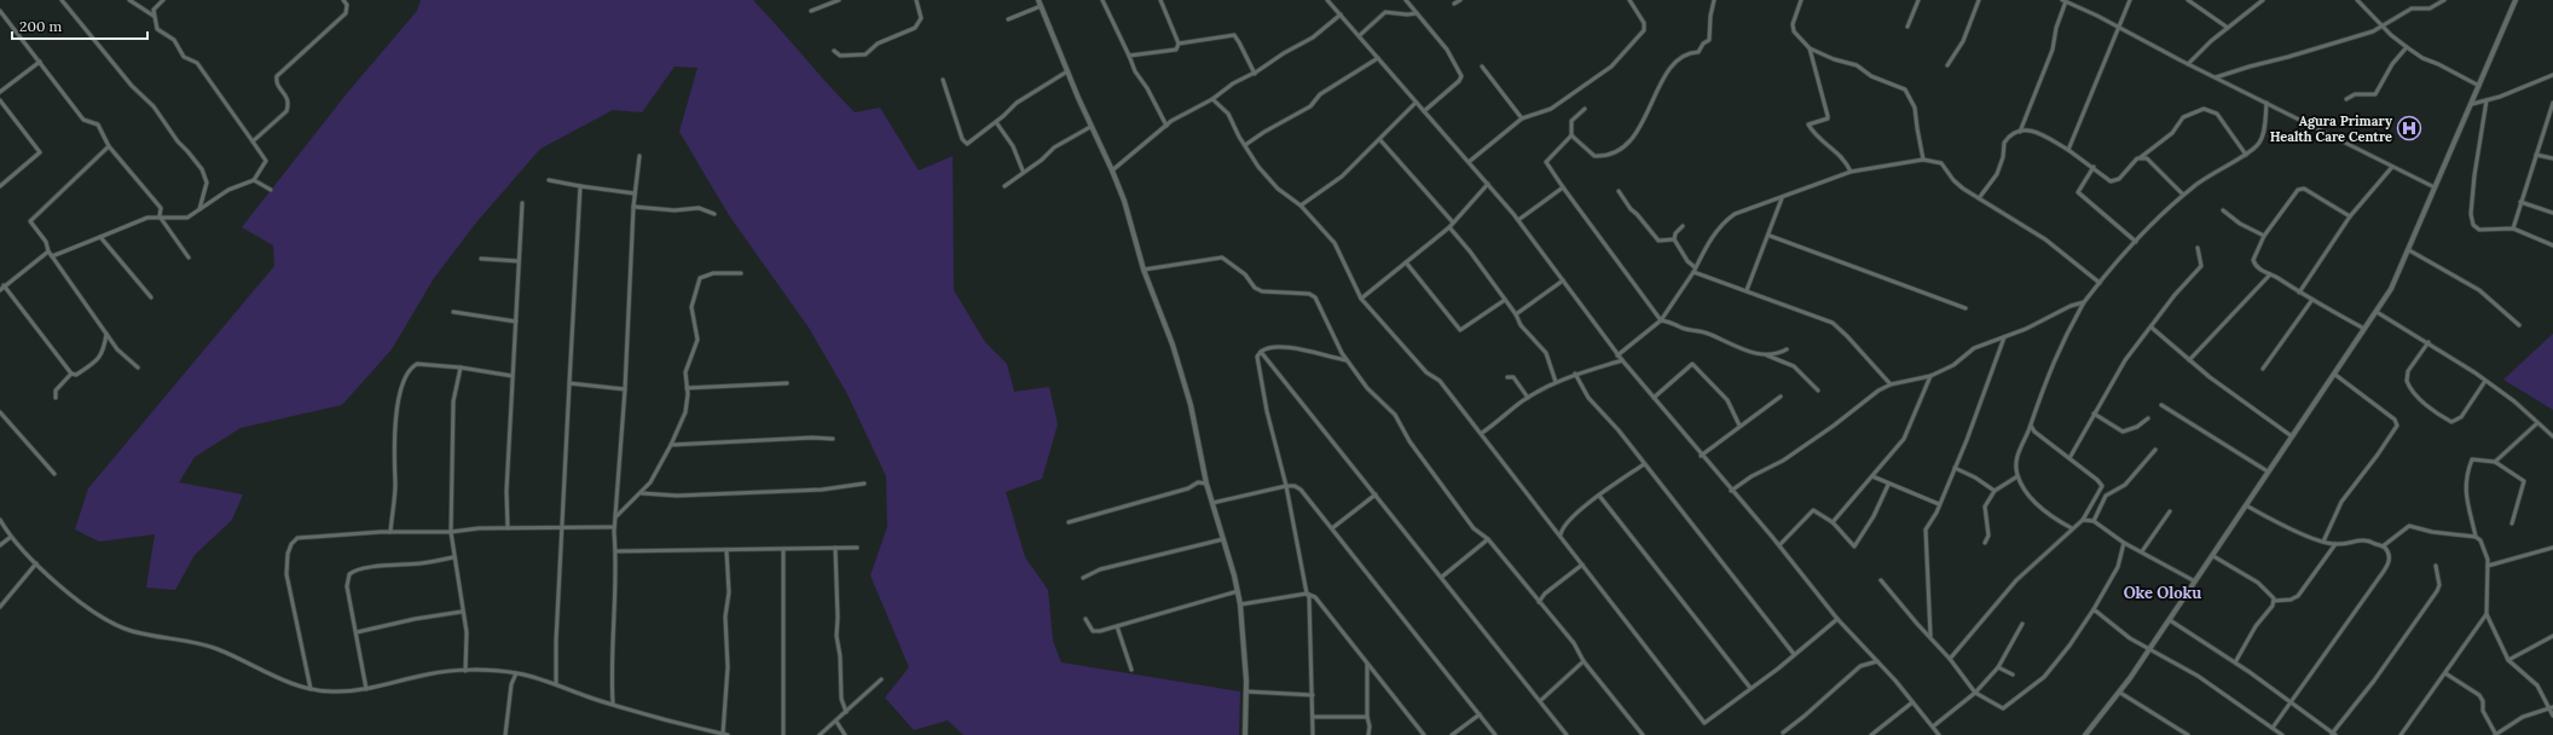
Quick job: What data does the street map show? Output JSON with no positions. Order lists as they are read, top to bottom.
{
  "districts": ["Oke Oloku"],
  "places": {
    "hospital": ["Agura Primary Health Care Centre"]
  },
  "scale_bar": "200 m"
}
